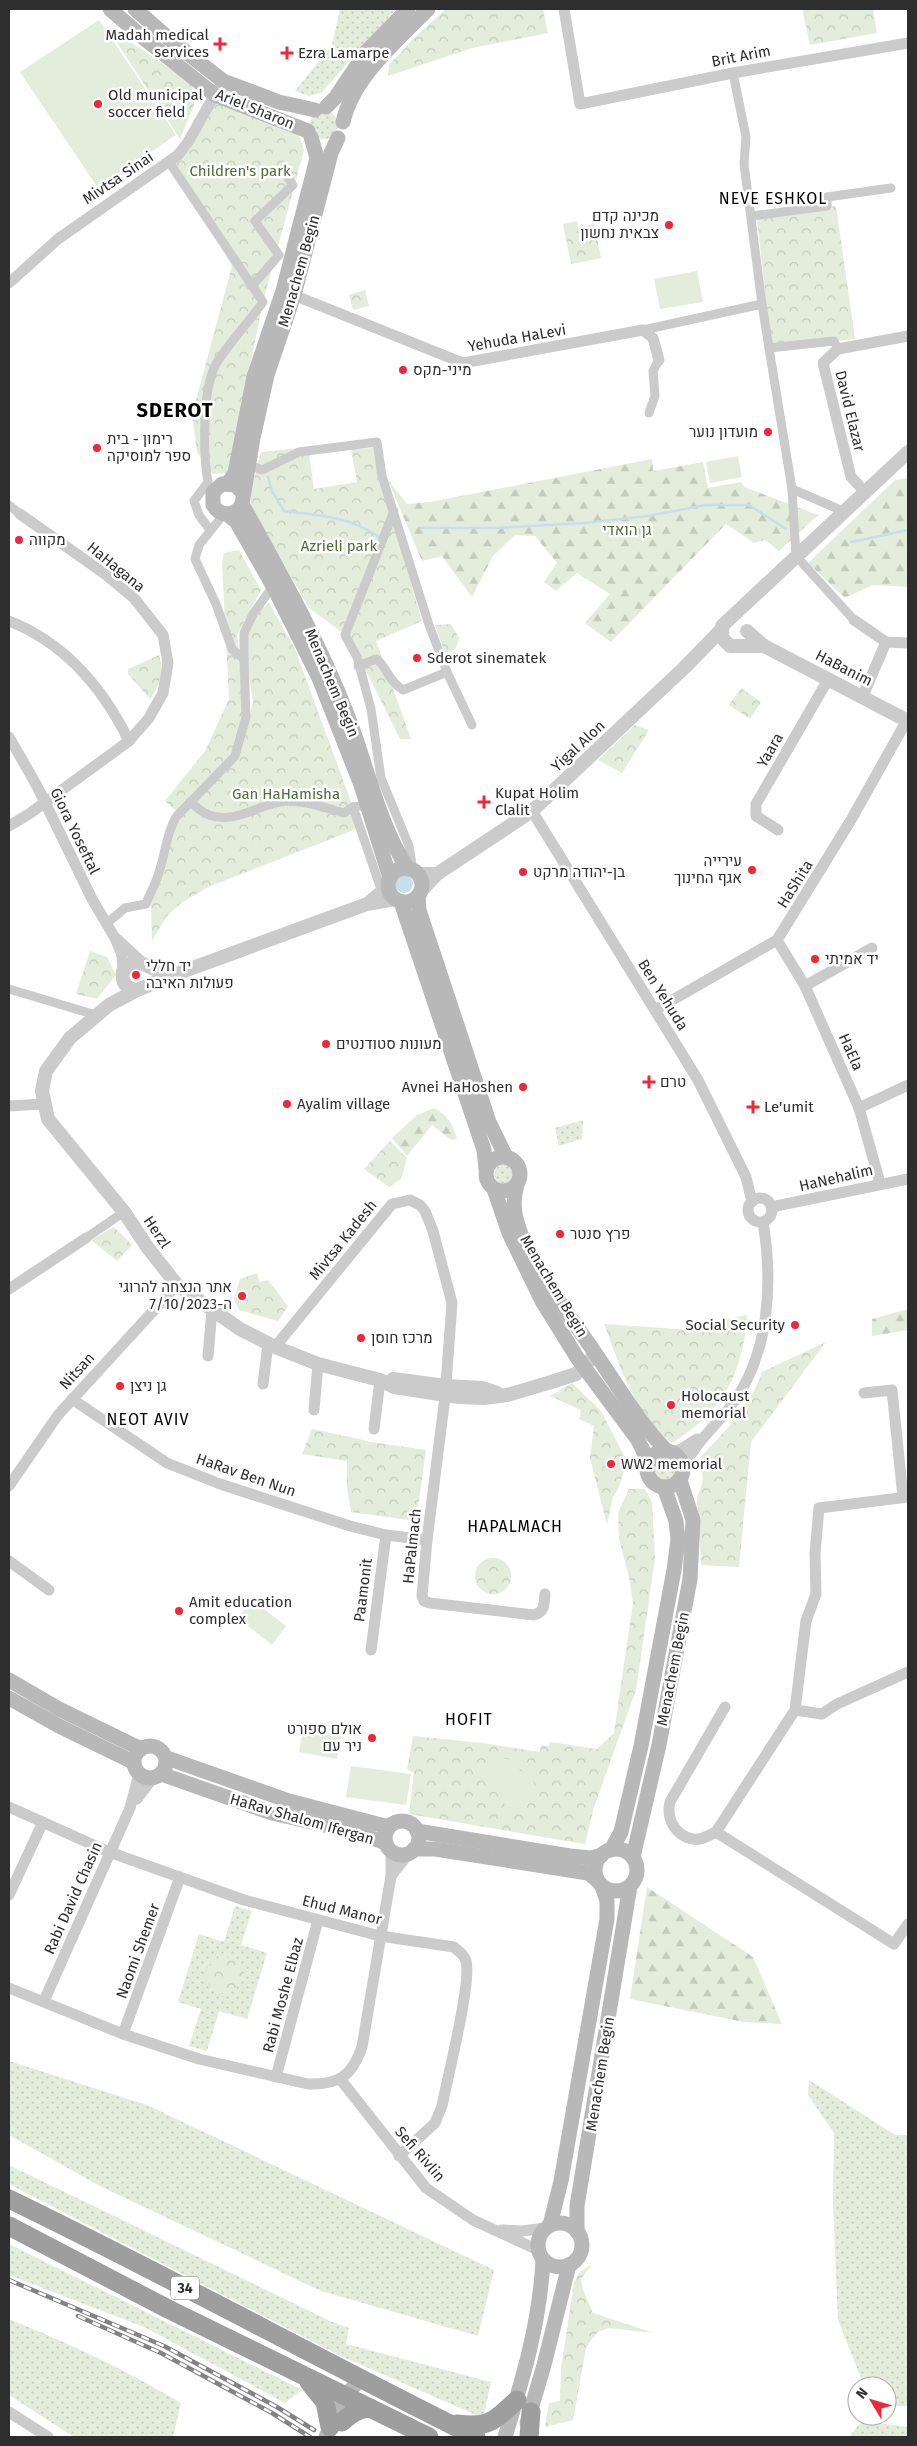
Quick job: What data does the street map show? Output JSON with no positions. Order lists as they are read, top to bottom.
{
  "streets": {
    "highway": ["34"],
    "main road": ["Ariel Sharon", "Menachem Begin", "HaRav Shalom Ifergan"],
    "street": [
      "Brit Arim",
      "Mivtsa Sinai",
      "Yehuda HaLevi",
      "David Elazar",
      "HaHagana",
      "HaBanim",
      "Yigal Alon",
      "Yaara",
      "Giora Yoseftal",
      "HaShita",
      "Ben Yehuda",
      "HaEla",
      "HaNehalim",
      "Herzl",
      "Mivtsa Kadesh",
      "Nitsan",
      "HaRav Ben Nun",
      "HaPalmach",
      "Paamonit",
      "Rabi David Chasin",
      "Ehud Manor",
      "Naomi Shemer",
      "Rabi Moshe Elbaz",
      "Sefi Rivlin"
    ]
  },
  "crossings": [
    ["Ariel Sharon", "Mivtsa Sinai"],
    ["Ariel Sharon", "Menachem Begin"],
    ["Menachem Begin", "Yehuda HaLevi"],
    ["Menachem Begin", "Yigal Alon"],
    ["Menachem Begin", "Herzl"],
    ["Menachem Begin", "Sefi Rivlin"],
    ["David Elazar", "Yigal Alon"],
    ["HaHagana", "Giora Yoseftal"],
    ["HaBanim", "Yigal Alon"],
    ["HaBanim", "Yaara"],
    ["HaBanim", "HaShita"],
    ["Yigal Alon", "Ben Yehuda"],
    ["Yigal Alon", "Herzl"],
    ["Giora Yoseftal", "Herzl"],
    ["HaShita", "Ben Yehuda"],
    ["HaShita", "HaEla"],
    ["Ben Yehuda", "HaNehalim"],
    ["HaEla", "HaNehalim"],
    ["Herzl", "Mivtsa Kadesh"],
    ["Herzl", "Nitsan"],
    ["Herzl", "HaPalmach"],
    ["Mivtsa Kadesh", "HaPalmach"],
    ["Nitsan", "HaRav Ben Nun"],
    ["HaRav Ben Nun", "HaPalmach"],
    ["HaRav Ben Nun", "Paamonit"],
    ["HaRav Shalom Ifergan", "Rabi David Chasin"],
    ["Rabi David Chasin", "Ehud Manor"],
    ["Ehud Manor", "Naomi Shemer"],
    ["Ehud Manor", "Rabi Moshe Elbaz"],
    ["Ehud Manor", "Sefi Rivlin"]
  ],
  "districts": [
    "NEVE ESHKOL",
    "SDEROT",
    "NEOT AVIV",
    "HAPALMACH",
    "HOFIT"
  ],
  "parks": [
    "Children's park",
    "גן הואדי",
    "Azrieli park",
    "Gan HaHamisha"
  ],
  "places": {
    "health": [
      "Madah medical services",
      "Ezra Lamarpe",
      "Kupat Holim Clalit",
      "טרם",
      "Le'umit"
    ],
    "other": [
      "Old municipal soccer field",
      "מכינה קדם צבאית נחשון",
      "מיני-מקס",
      "מועדון נוער",
      "רימון - בית ספר למוסיקה",
      "מקווה",
      "Sderot sinematek",
      "עירייה אגף החינוך",
      "בן-יהודה מרקט",
      "יד אמיתי",
      "יד חללי פעולות האיבה",
      "מעונות סטודנטים",
      "Avnei HaHoshen",
      "Ayalim village",
      "פרץ סנטר",
      "אתר הנצחה להרוגי ה-7/10/2023",
      "Social Security",
      "מרכז חוסן",
      "גן ניצן",
      "Holocaust memorial",
      "WW2 memorial",
      "Amit education complex",
      "אולם ספורט ניר עם"
    ]
  },
  "north": "top left"
}
